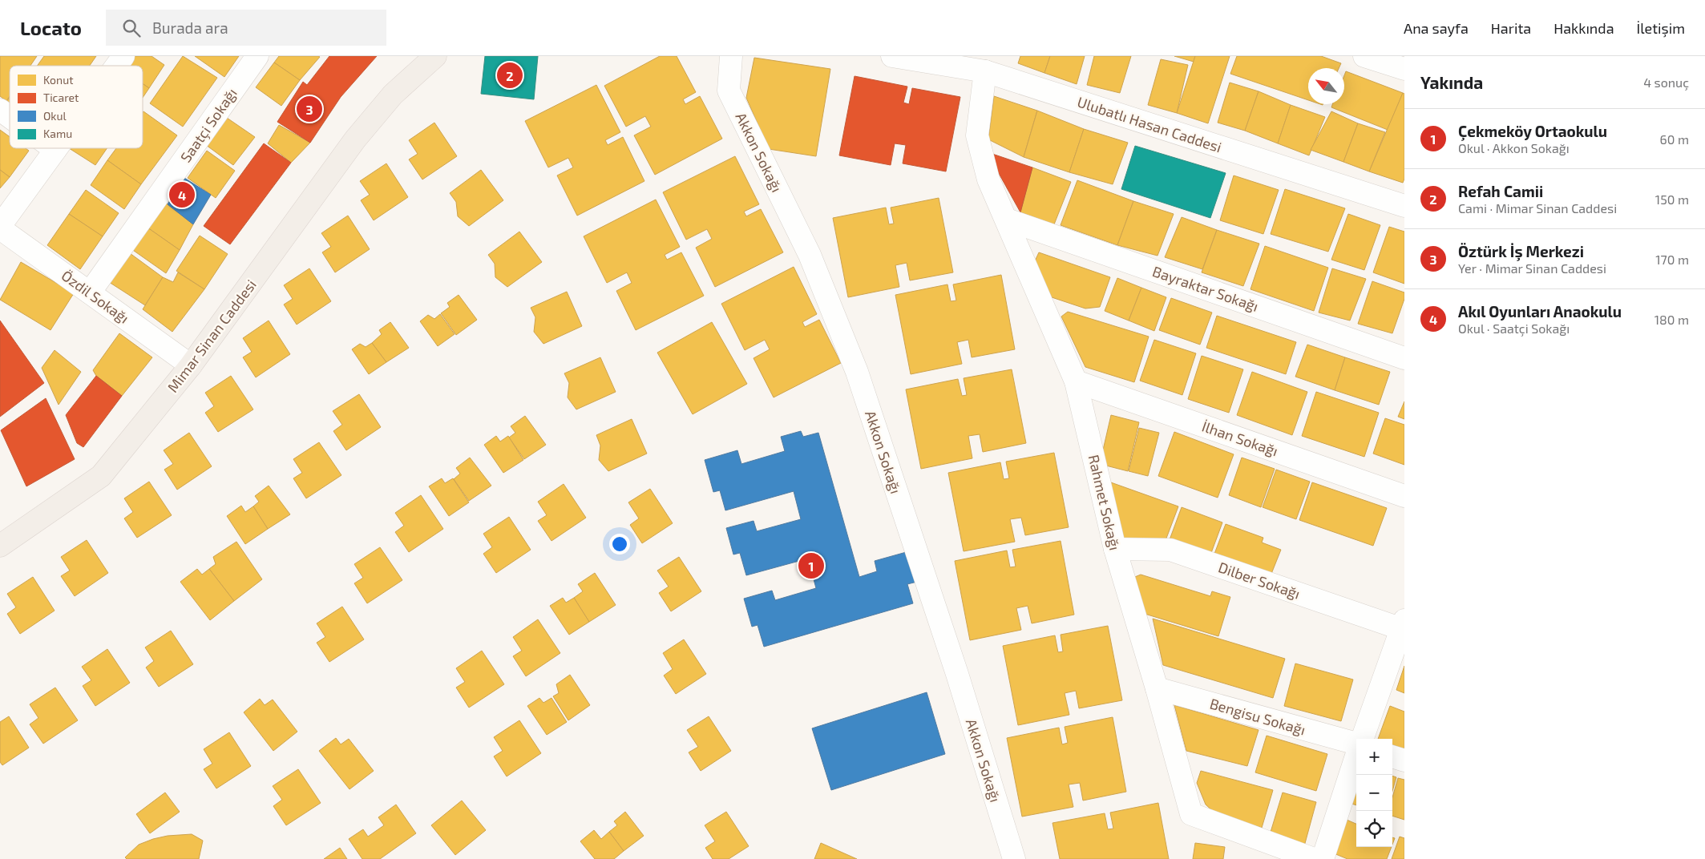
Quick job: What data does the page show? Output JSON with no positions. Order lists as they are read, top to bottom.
{
  "streets": {
    "main road": ["Mimar Sinan Caddesi"],
    "street": [
      "Ulubatlı Hasan Caddesi",
      "Saatçi Sokağı",
      "Akkon Sokağı",
      "Bayraktar Sokağı",
      "Özdil Sokağı",
      "İlhan Sokağı",
      "Rahmet Sokağı",
      "Dilber Sokağı",
      "Bengisu Sokağı"
    ]
  },
  "crossings": [
    ["Ulubatlı Hasan Caddesi", "Rahmet Sokağı"],
    ["Saatçi Sokağı", "Özdil Sokağı"],
    ["Bayraktar Sokağı", "Rahmet Sokağı"],
    ["Özdil Sokağı", "Mimar Sinan Caddesi"],
    ["İlhan Sokağı", "Rahmet Sokağı"],
    ["Rahmet Sokağı", "Dilber Sokağı"],
    ["Rahmet Sokağı", "Bengisu Sokağı"]
  ],
  "legend": [
    "Konut",
    "Ticaret",
    "Okul",
    "Kamu"
  ],
  "north": "top left",
  "page": {
    "header": "Locato",
    "search": "Burada ara",
    "nav": [
      "Ana sayfa",
      "Harita",
      "Hakkında",
      "İletişim"
    ],
    "heading": ["Yakında", "4 sonuç"],
    "pins": [
      "2",
      "3",
      "4",
      "1"
    ],
    "list": [
      {
        "mark": "1",
        "name": "Çekmeköy Ortaokulu",
        "note": "Okul · Akkon Sokağı",
        "value": "60 m"
      },
      {
        "mark": "2",
        "name": "Refah Camii",
        "note": "Cami · Mimar Sinan Caddesi",
        "value": "150 m"
      },
      {
        "mark": "3",
        "name": "Öztürk İş Merkezi",
        "note": "Yer · Mimar Sinan Caddesi",
        "value": "170 m"
      },
      {
        "mark": "4",
        "name": "Akıl Oyunları Anaokulu",
        "note": "Okul · Saatçi Sokağı",
        "value": "180 m"
      }
    ],
    "map_buttons": ["+", "−"]
  }
}
